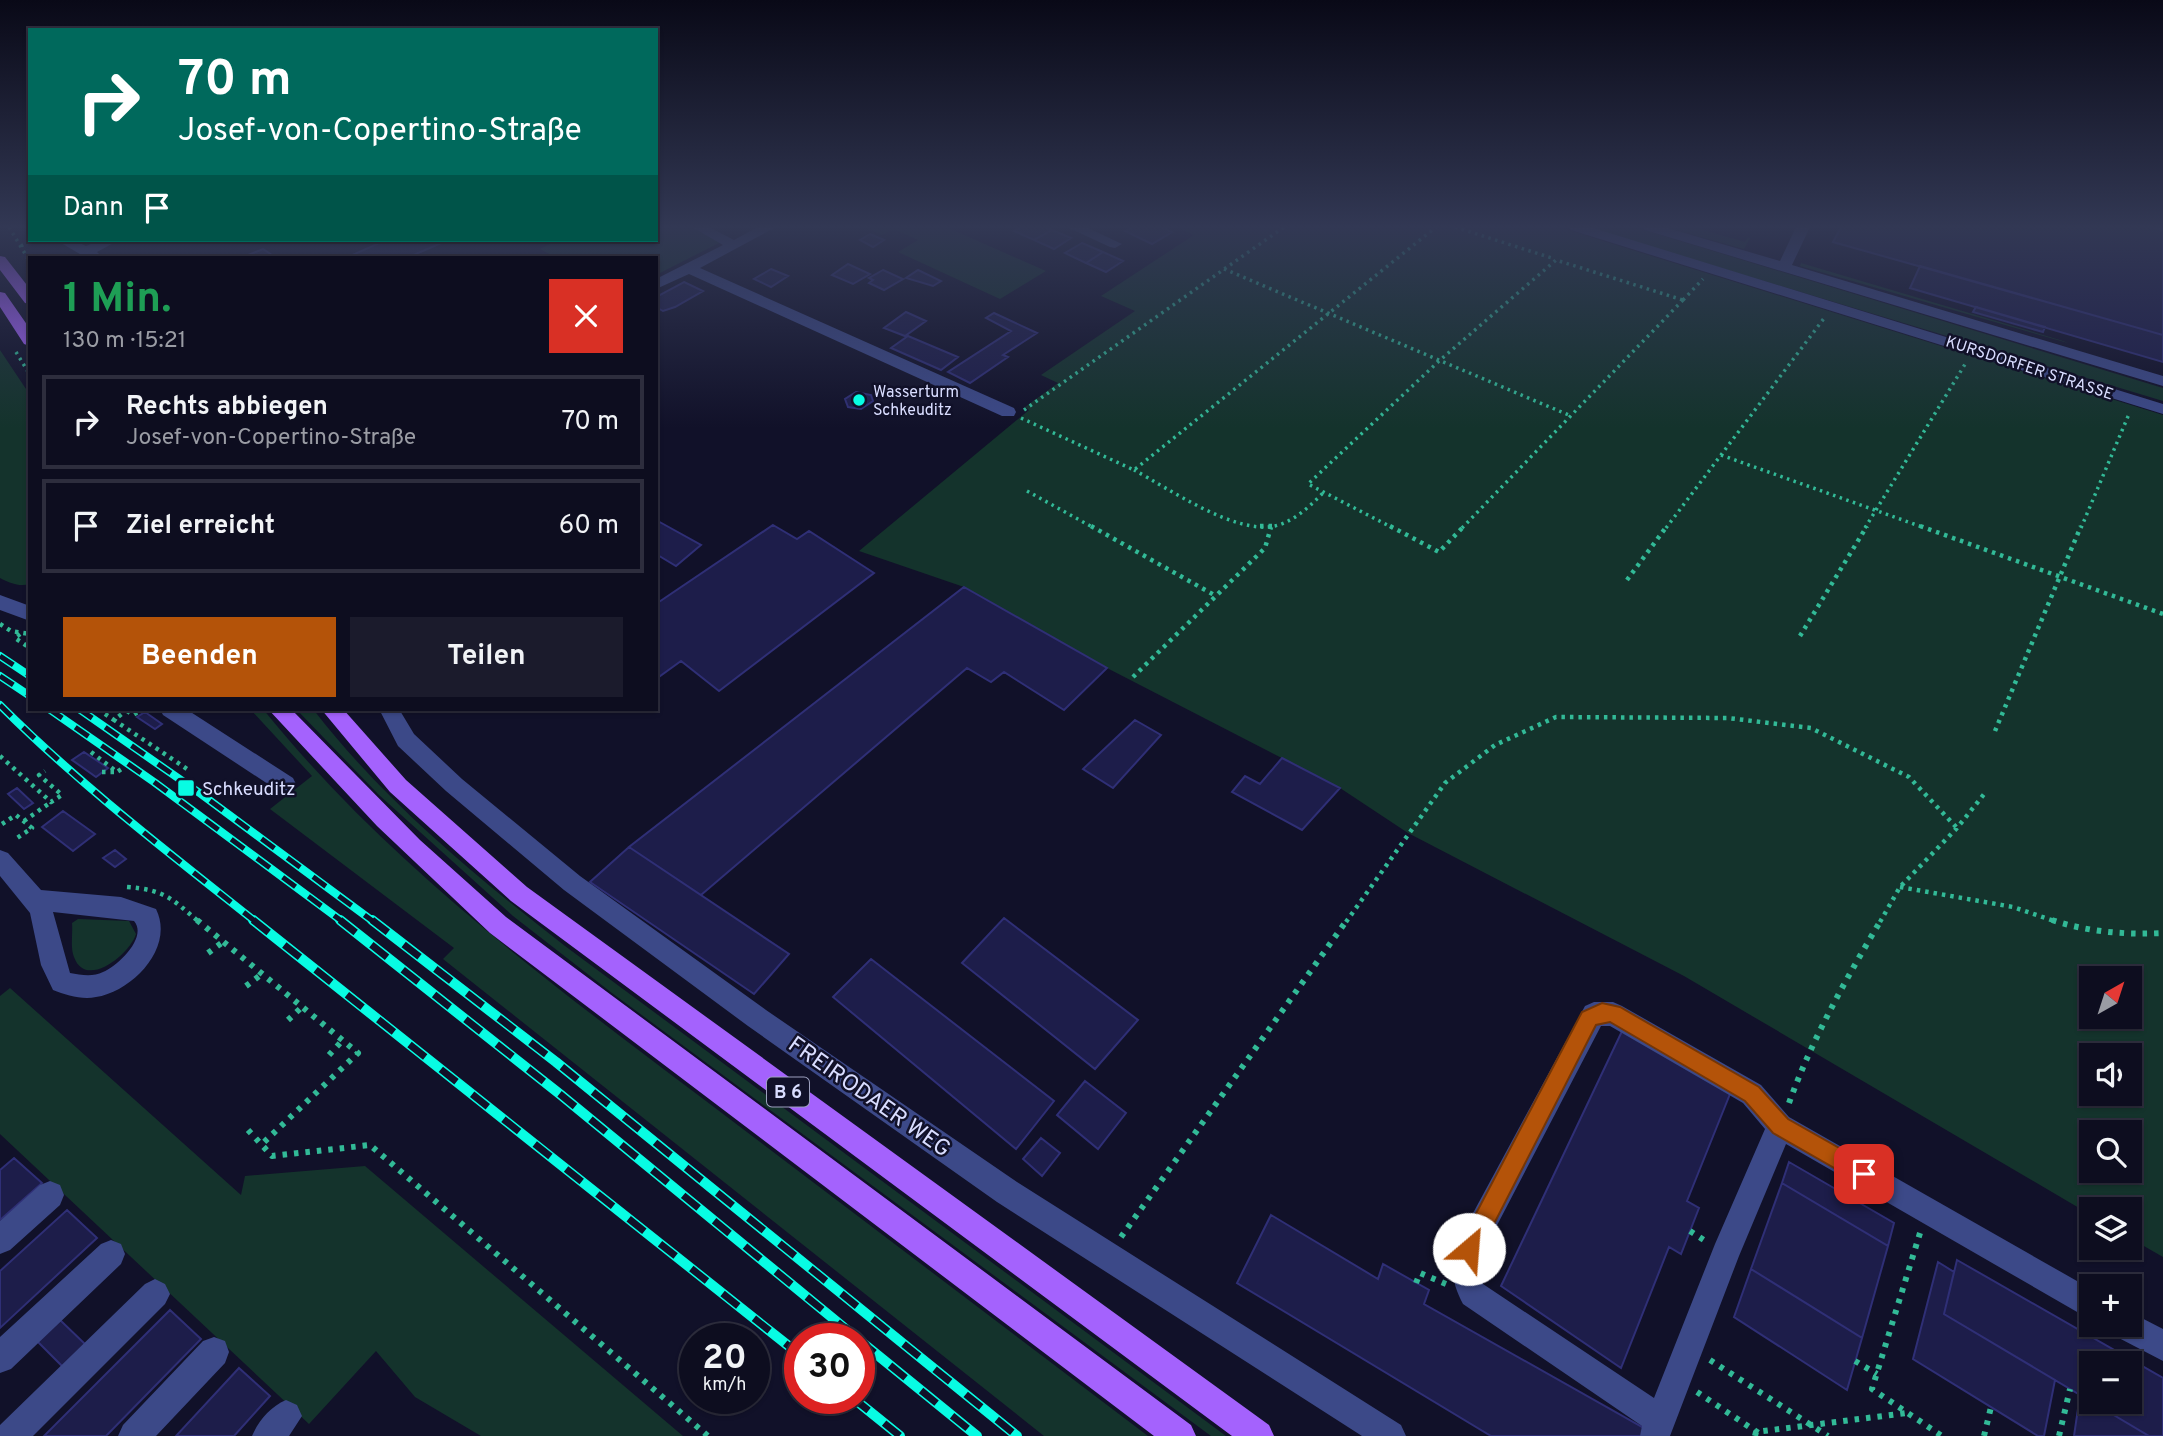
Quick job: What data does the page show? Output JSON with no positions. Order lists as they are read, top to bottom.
{
  "streets": {
    "main road": ["B 6"],
    "street": ["KURSDORFER STRASSE", "FREIRODAER WEG"]
  },
  "places": {
    "other": ["Wasserturm Schkeuditz"],
    "transit": ["Schkeuditz"]
  },
  "north": "top right",
  "page": {
    "turn": ["70 m", "Josef-von-Copertino-Straße"],
    "then": "Dann",
    "heading": ["1 Min.", "130 m · 15:21"],
    "list": [
      {
        "name": "Rechts abbiegen",
        "note": "Josef-von-Copertino-Straße",
        "value": "70 m"
      },
      {
        "name": "Ziel erreicht",
        "value": "60 m"
      }
    ],
    "buttons": ["Beenden", "Teilen"],
    "map_buttons": ["+", "−"],
    "speed": "20 km/h",
    "limit": "30"
  }
}
